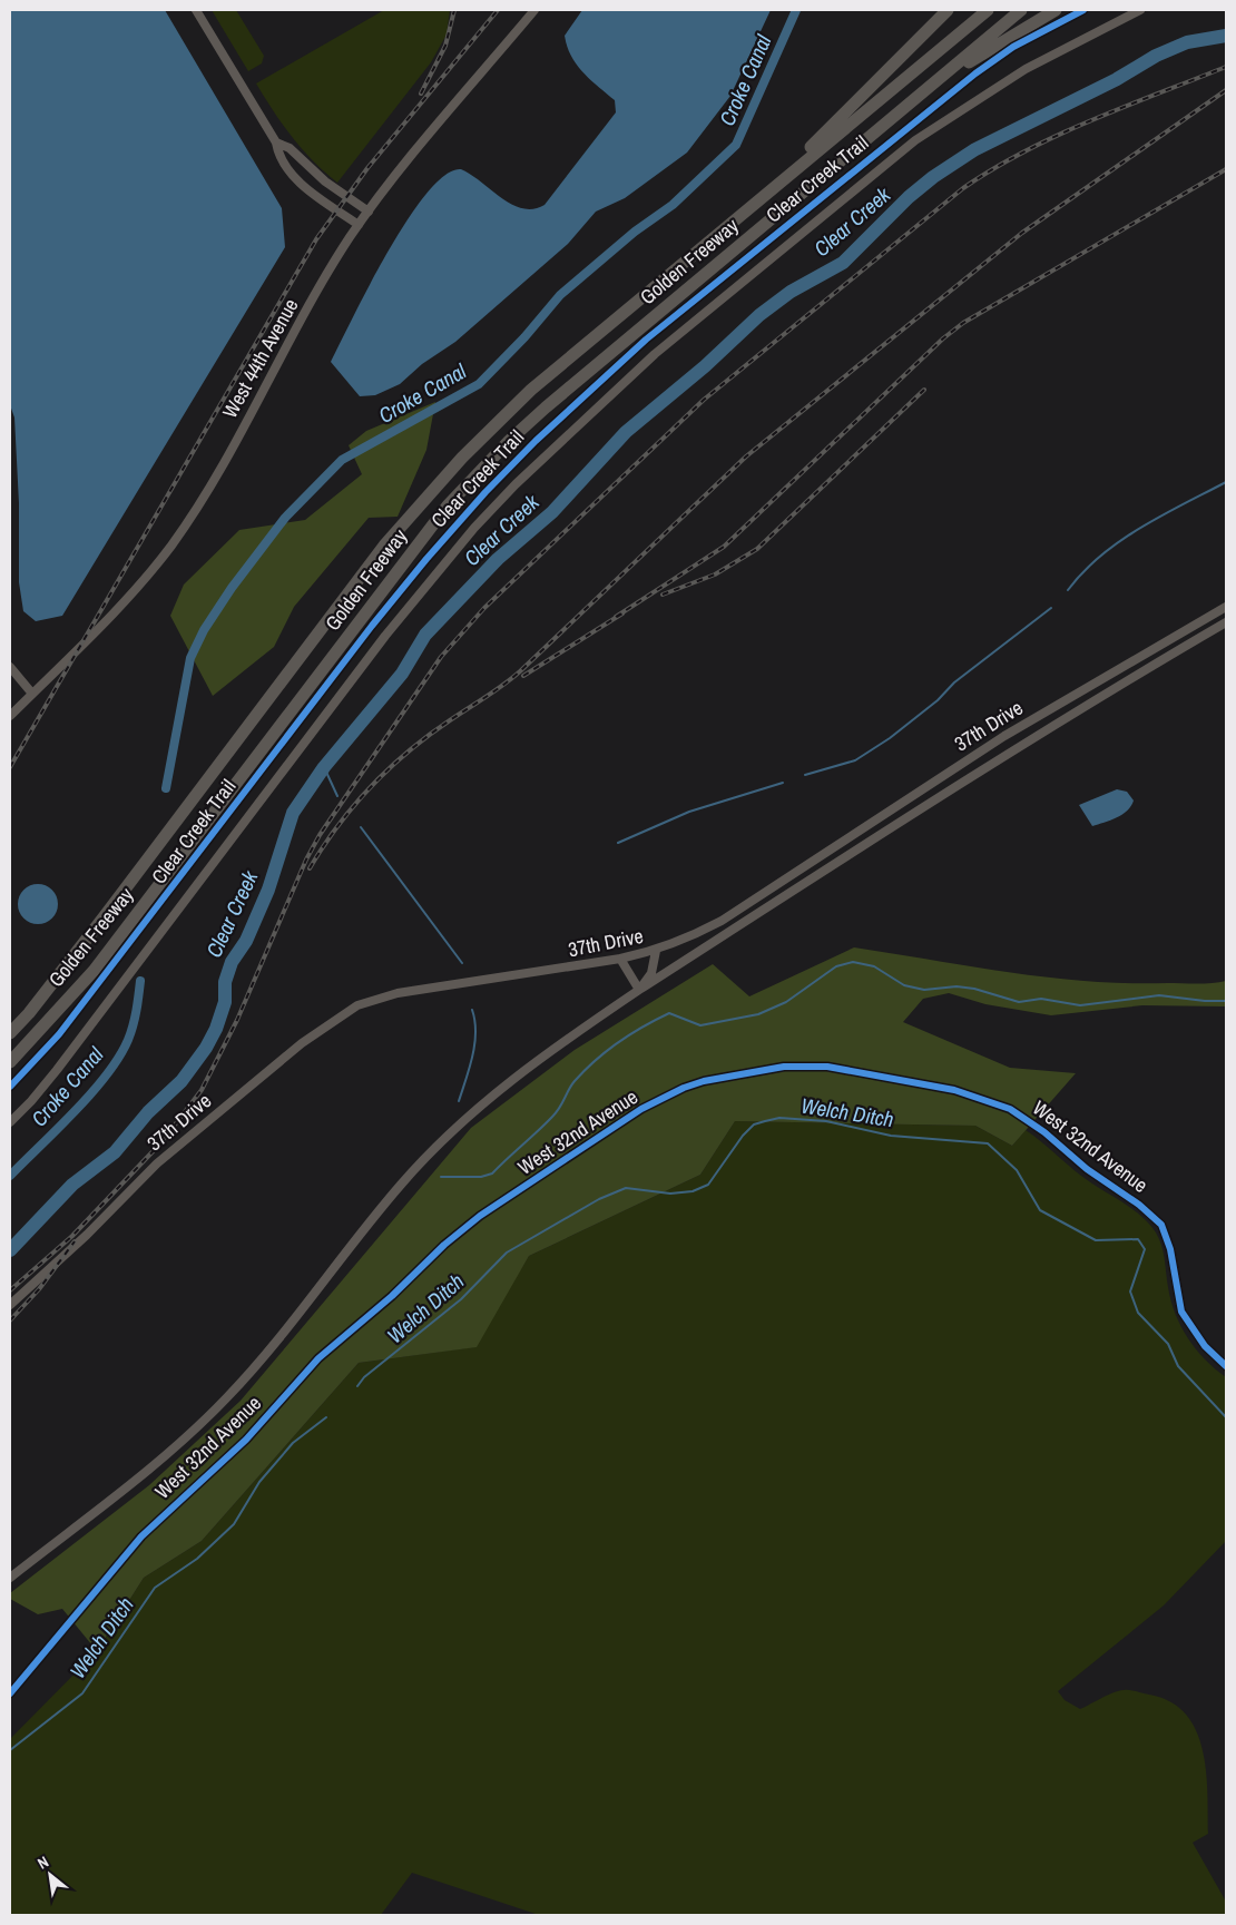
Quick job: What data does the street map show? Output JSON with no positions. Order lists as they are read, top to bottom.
{
  "streets": {
    "highway": ["Golden Freeway"],
    "street": ["West 44th Avenue", "37th Drive", "West 32nd Avenue"],
    "cycle path": ["Clear Creek Trail"]
  },
  "water": ["Croke Canal", "Clear Creek", "Welch Ditch"],
  "north": "top left"
}
